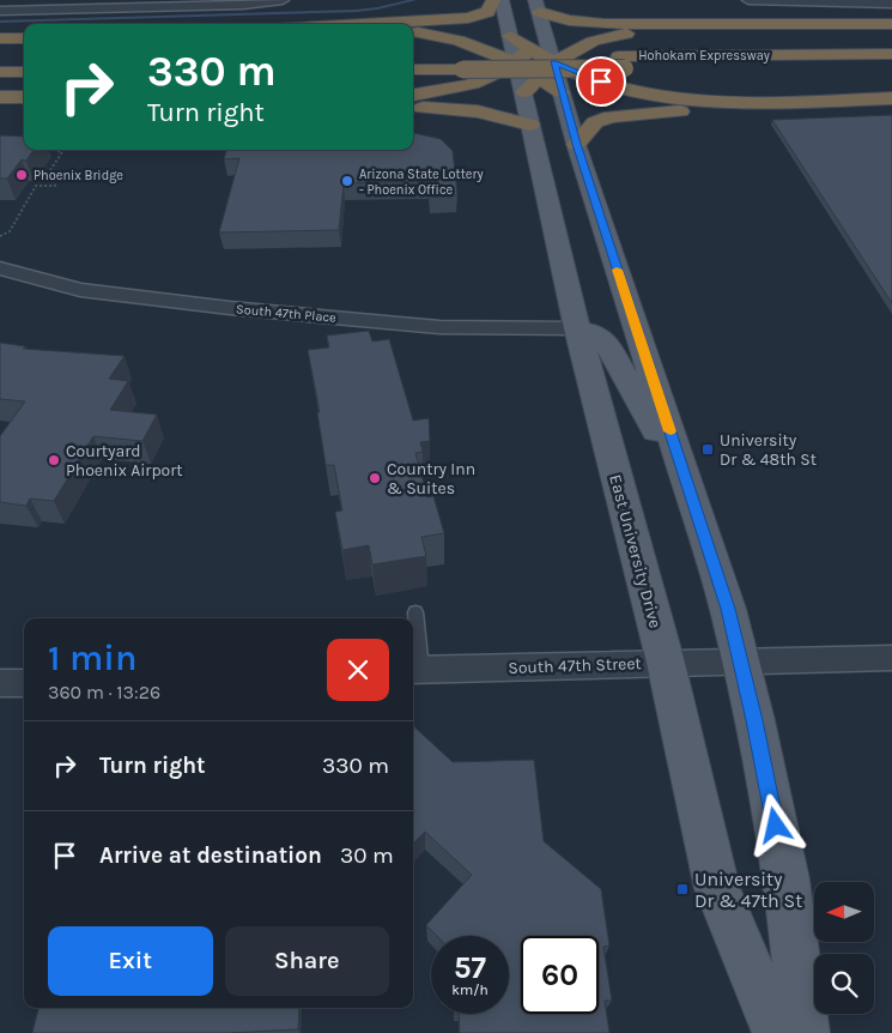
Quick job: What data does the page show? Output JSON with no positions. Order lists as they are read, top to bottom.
{
  "streets": {
    "highway": ["Hohokam Expressway"],
    "main road": ["East University Drive"],
    "street": ["South 47th Place", "South 47th Street"]
  },
  "crossings": [
    ["South 47th Place", "East University Drive"],
    ["East University Drive", "South 47th Street"]
  ],
  "places": {
    "other": [
      "Phoenix Bridge",
      "Arizona State Lottery - Phoenix Office",
      "Courtyard Phoenix Airport",
      "Country Inn & Suites"
    ],
    "transit": ["University Dr & 48th St", "University Dr & 47th St"]
  },
  "north": "left",
  "page": {
    "turn": ["330 m", "Turn right"],
    "heading": ["1 min", "360 m · 13:26"],
    "list": [
      {
        "name": "Turn right",
        "value": "330 m"
      },
      {
        "name": "Arrive at destination",
        "value": "30 m"
      }
    ],
    "buttons": ["Exit", "Share"],
    "speed": "57 km/h",
    "limit": "60"
  }
}
